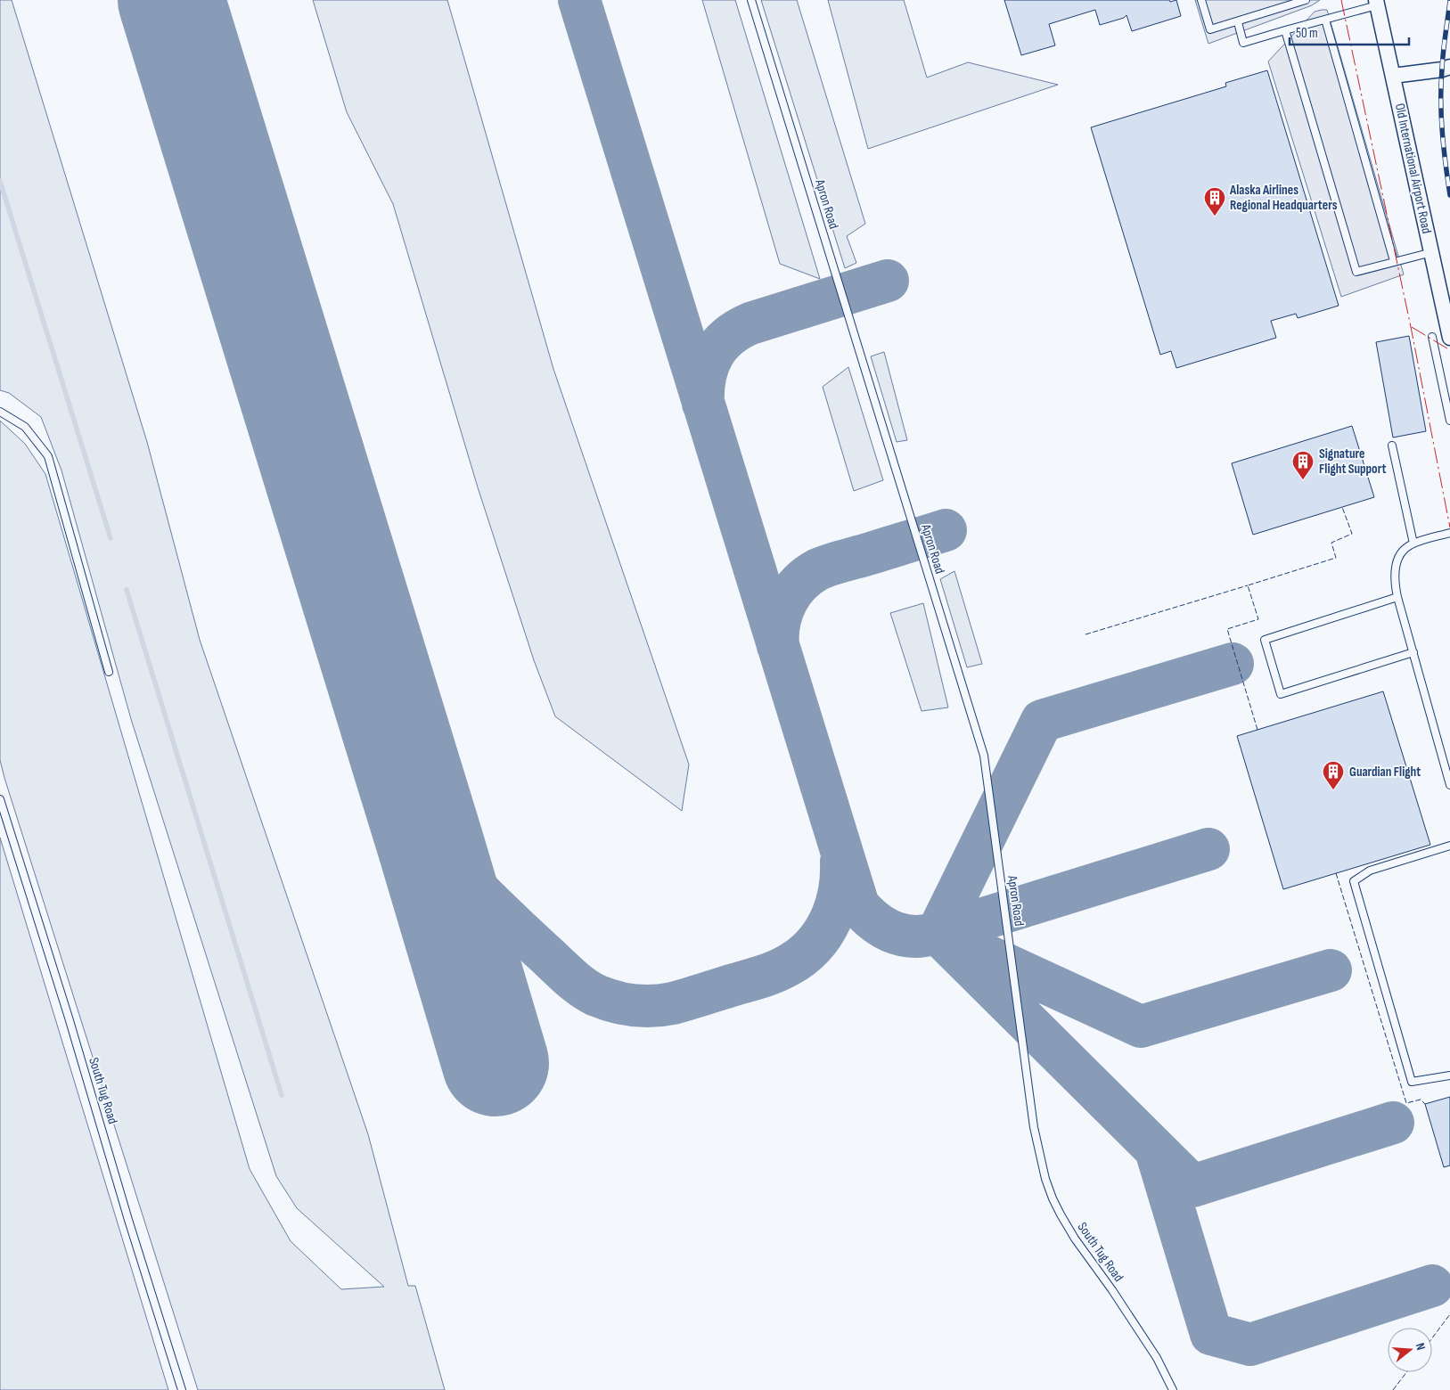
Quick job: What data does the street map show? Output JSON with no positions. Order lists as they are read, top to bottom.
{
  "streets": {
    "street": ["Old International Airport Road"],
    "lane": ["Apron Road", "South Tug Road"]
  },
  "crossings": [
    ["Apron Road", "South Tug Road"]
  ],
  "places": {
    "building": ["Alaska Airlines Regional Headquarters", "Signature Flight Support", "Guardian Flight"]
  },
  "scale_bar": "50 m",
  "north": "right"
}
